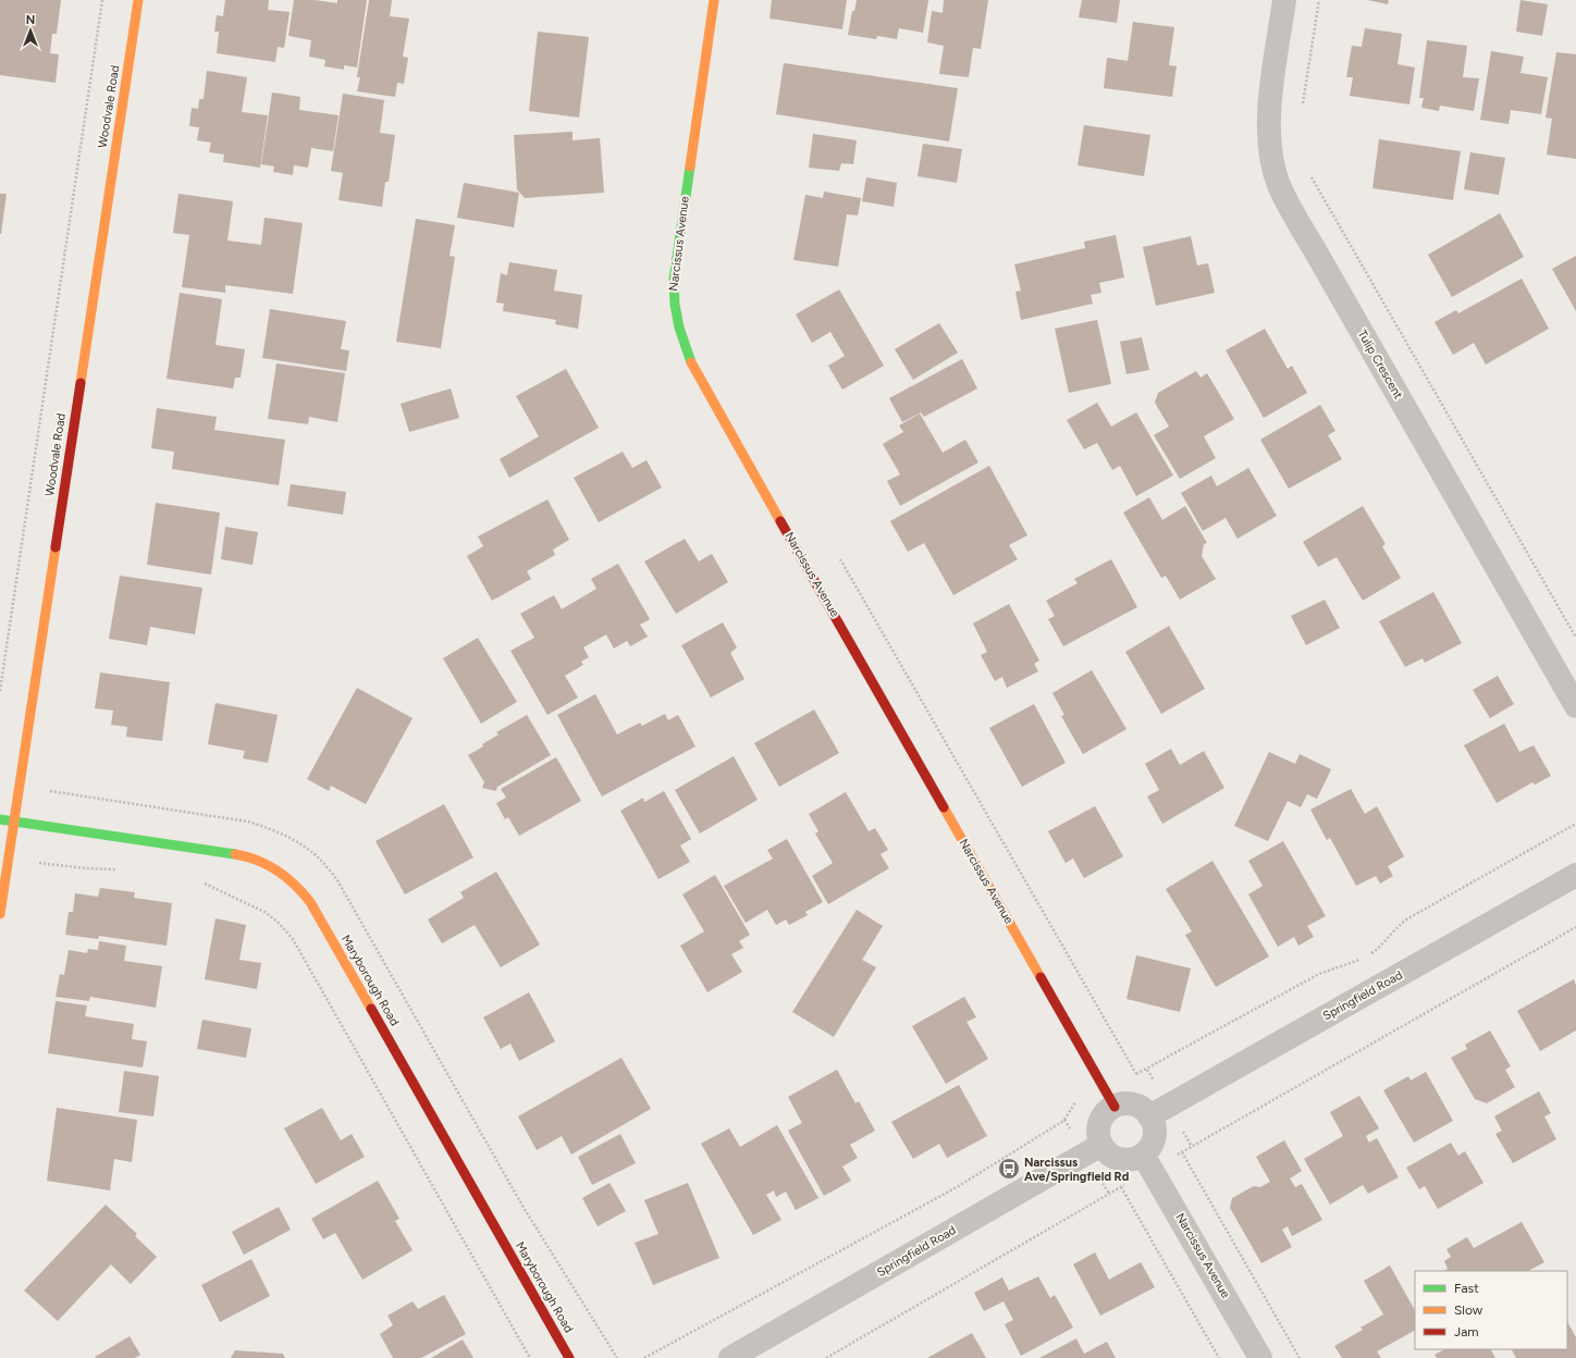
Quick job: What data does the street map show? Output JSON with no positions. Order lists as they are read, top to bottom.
{
  "streets": {
    "street": [
      "Woodvale Road",
      "Narcissus Avenue",
      "Tulip Crescent",
      "Maryborough Road",
      "Springfield Road"
    ]
  },
  "crossings": [
    ["Woodvale Road", "Maryborough Road"],
    ["Narcissus Avenue", "Springfield Road"]
  ],
  "places": {
    "bus stop": ["Narcissus Ave/Springfield Rd"]
  },
  "legend": ["Fast", "Slow", "Jam"],
  "north": "top"
}
